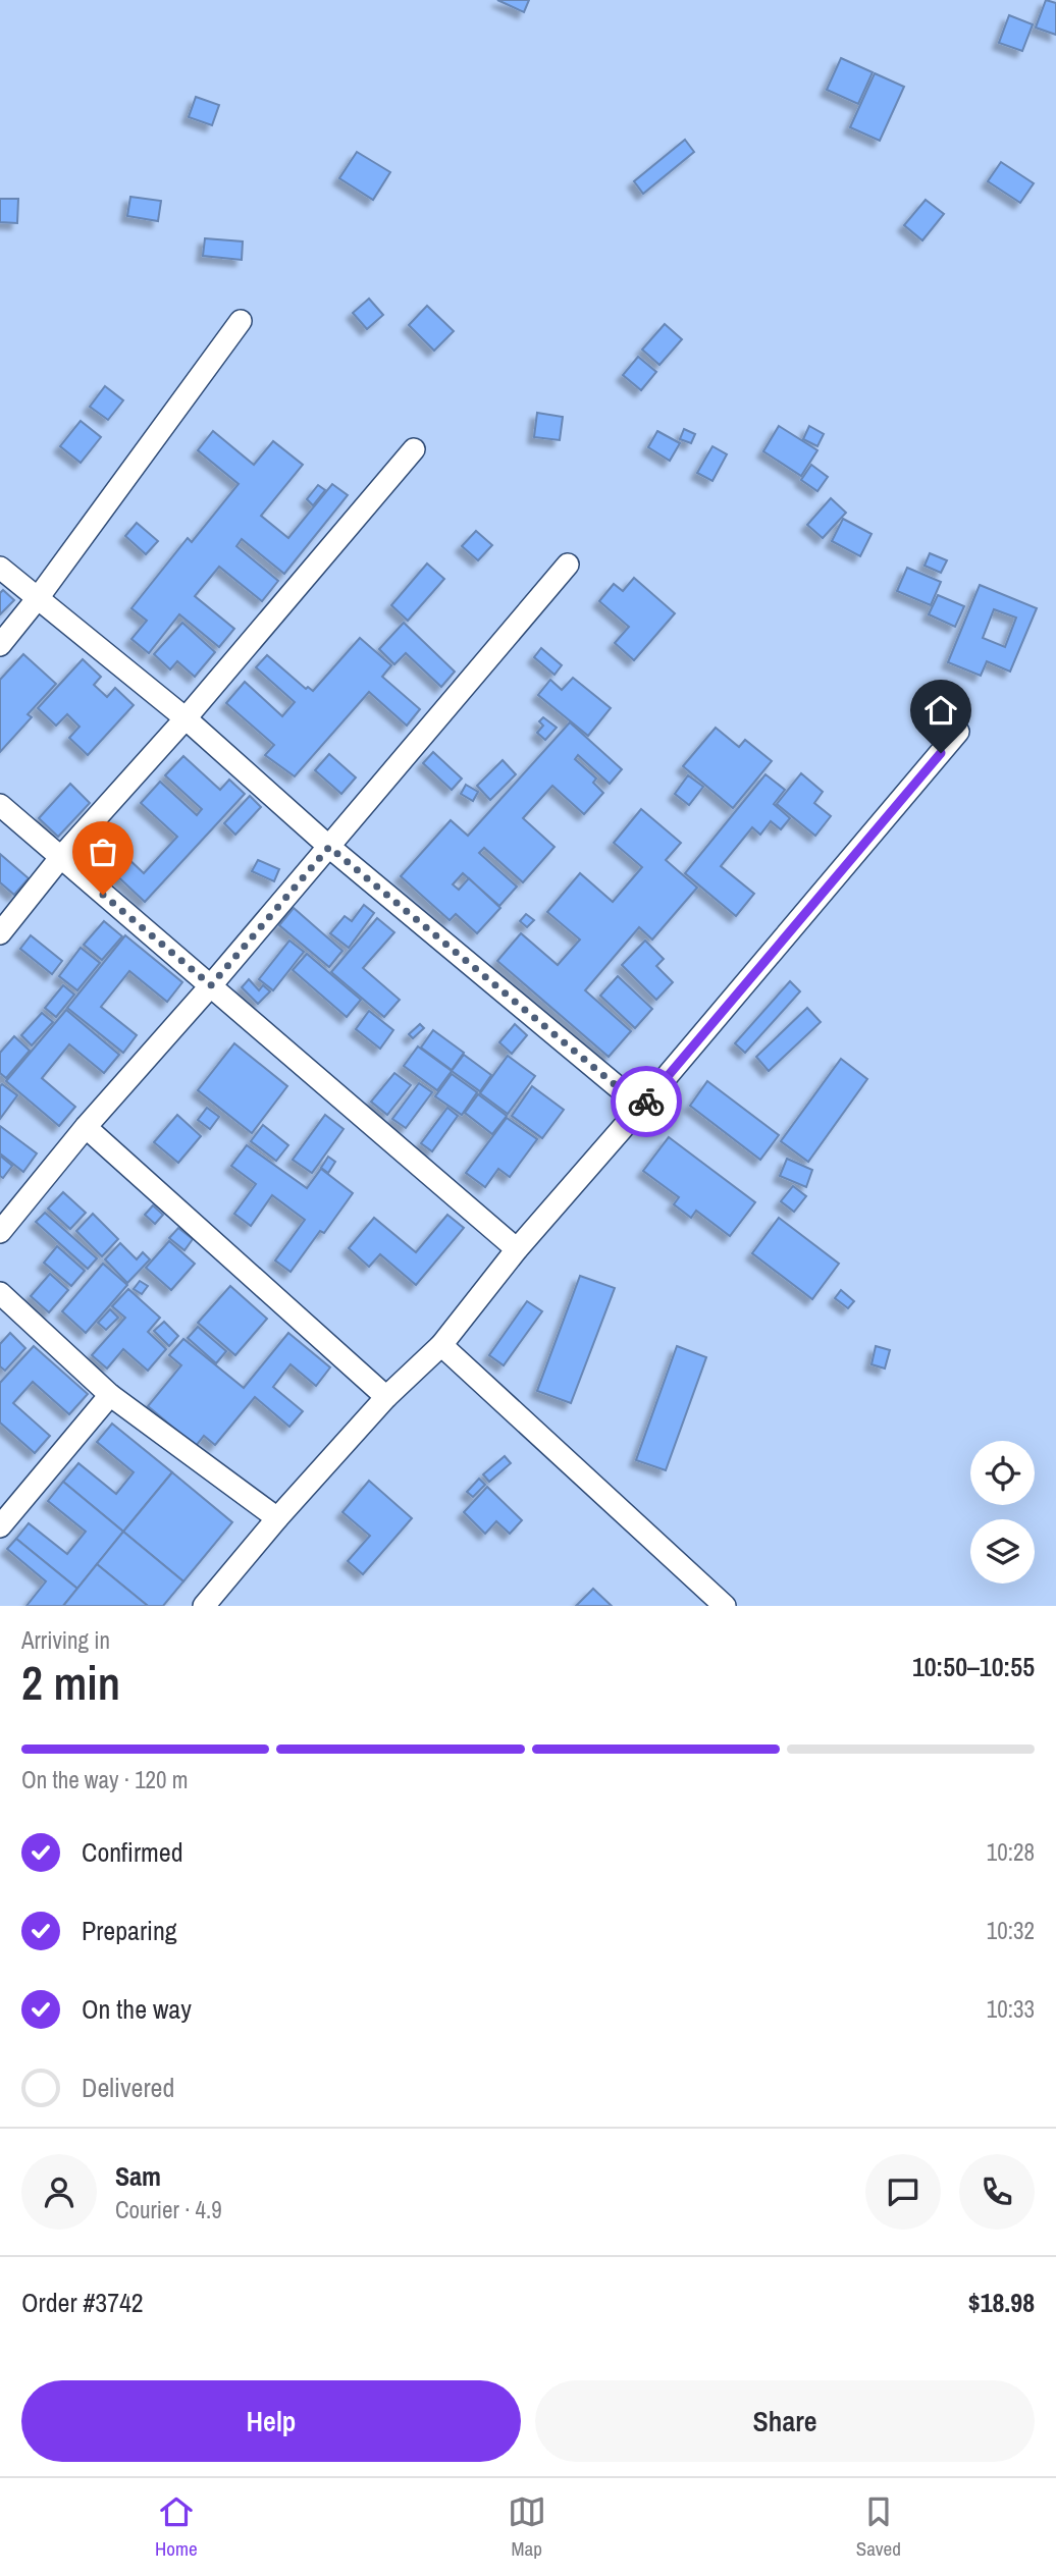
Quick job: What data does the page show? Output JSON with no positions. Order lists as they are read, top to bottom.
{
  "page": {
    "heading": ["2 min", "Arriving in", "10:50–10:55"],
    "panel": [
      "Sam",
      "Courier · 4.9",
      "Order #3742",
      "$18.98"
    ],
    "bar": "On the way · 120 m",
    "list": [
      ["Confirmed", "10:28"],
      ["Preparing", "10:32"],
      ["On the way", "10:33"],
      "Delivered"
    ],
    "buttons": ["Help", "Share"],
    "tabs": ["Home", "Map", "Saved"]
  }
}
